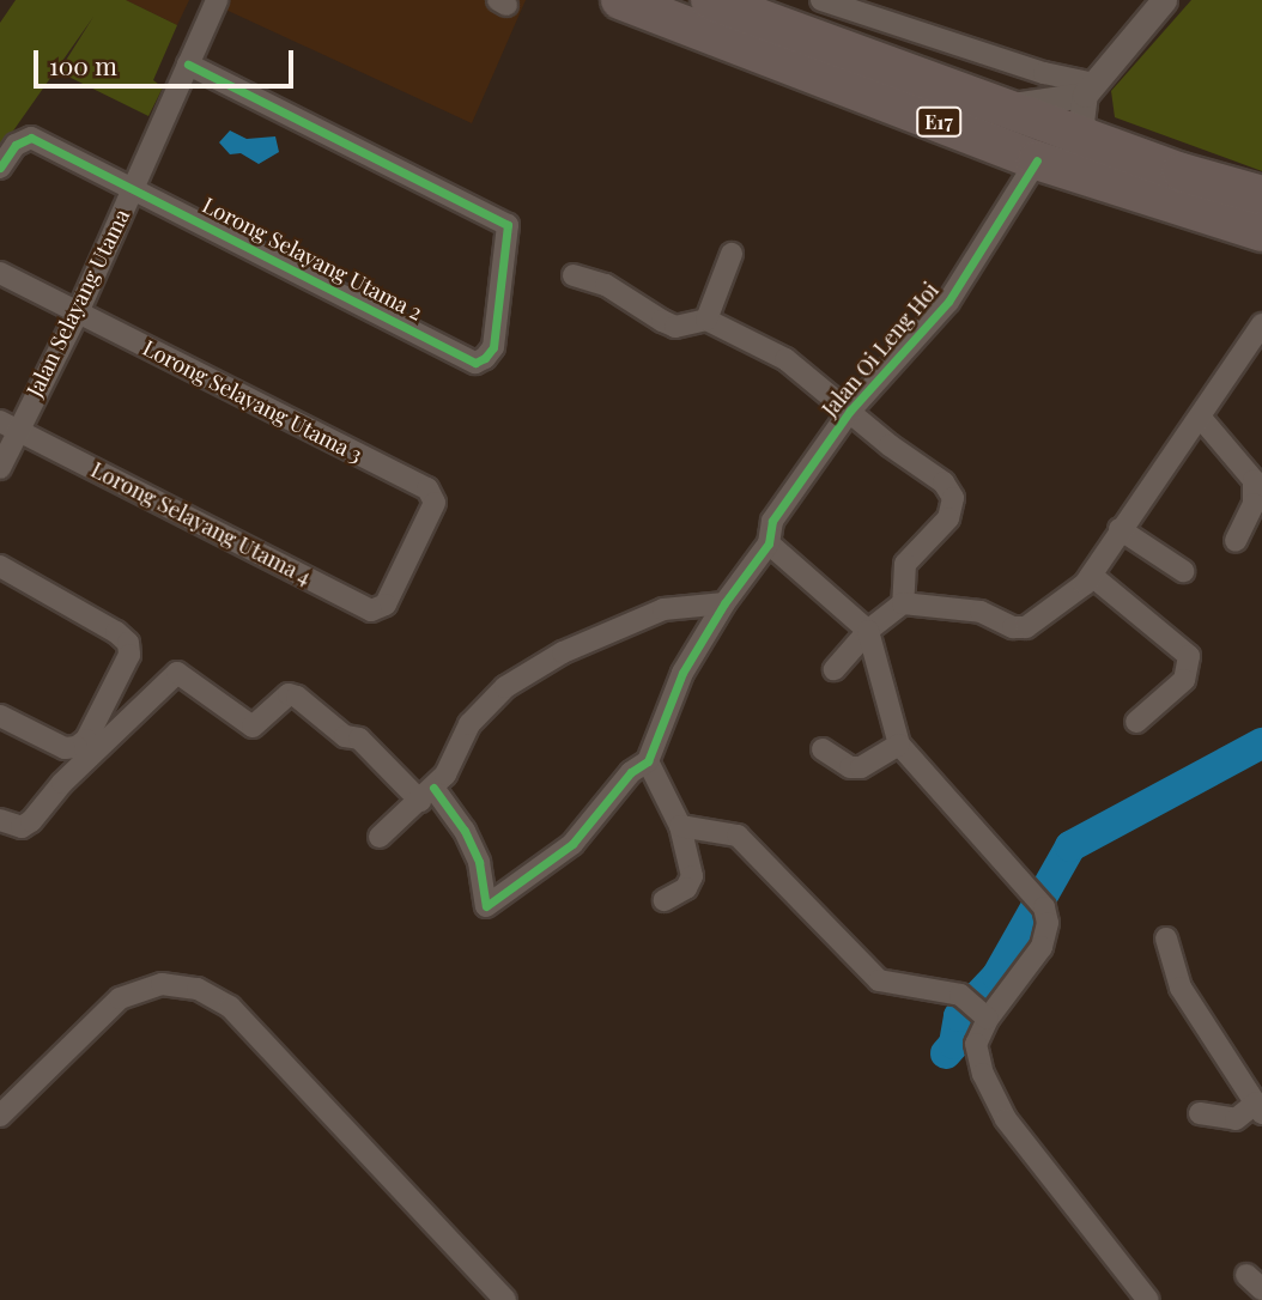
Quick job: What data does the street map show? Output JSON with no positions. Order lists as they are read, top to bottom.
{
  "streets": {
    "highway": ["E17"],
    "street": [
      "Lorong Selayang Utama 2",
      "Jalan Selayang Utama",
      "Jalan Oi Leng Hoi",
      "Lorong Selayang Utama 3",
      "Lorong Selayang Utama 4"
    ]
  },
  "crossings": [
    ["E17", "Jalan Oi Leng Hoi"],
    ["Lorong Selayang Utama 2", "Jalan Selayang Utama"],
    ["Jalan Selayang Utama", "Lorong Selayang Utama 3"],
    ["Jalan Selayang Utama", "Lorong Selayang Utama 4"],
    ["Lorong Selayang Utama 3", "Lorong Selayang Utama 4"]
  ],
  "scale_bar": "100 m"
}
